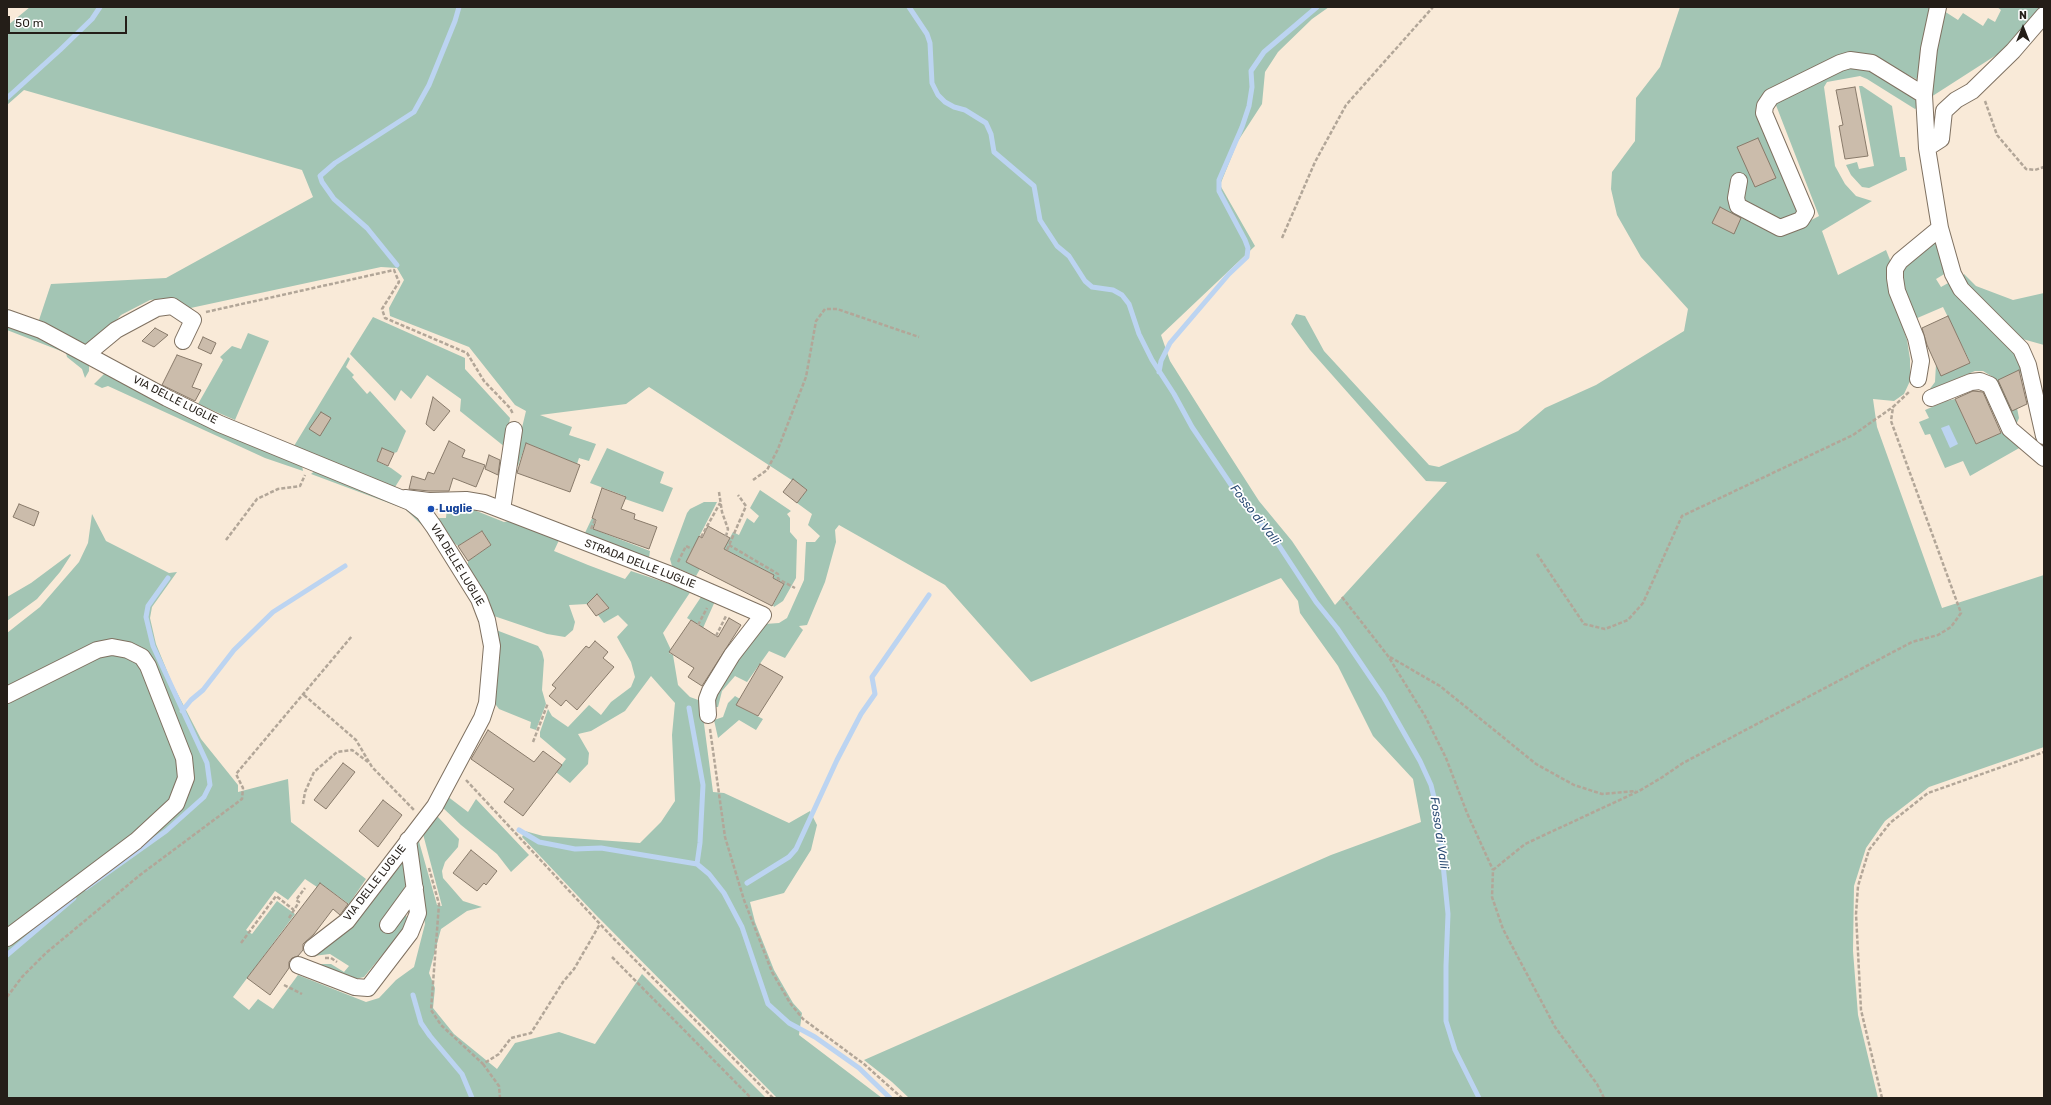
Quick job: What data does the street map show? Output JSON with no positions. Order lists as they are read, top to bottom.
{
  "streets": {
    "street": ["VIA DELLE LUGLIE", "STRADA DELLE LUGLIE"]
  },
  "crossings": [
    ["VIA DELLE LUGLIE", "STRADA DELLE LUGLIE"]
  ],
  "water": ["Fosso di Valli"],
  "places": ["Luglie"],
  "scale_bar": "50 m",
  "north": "top"
}
